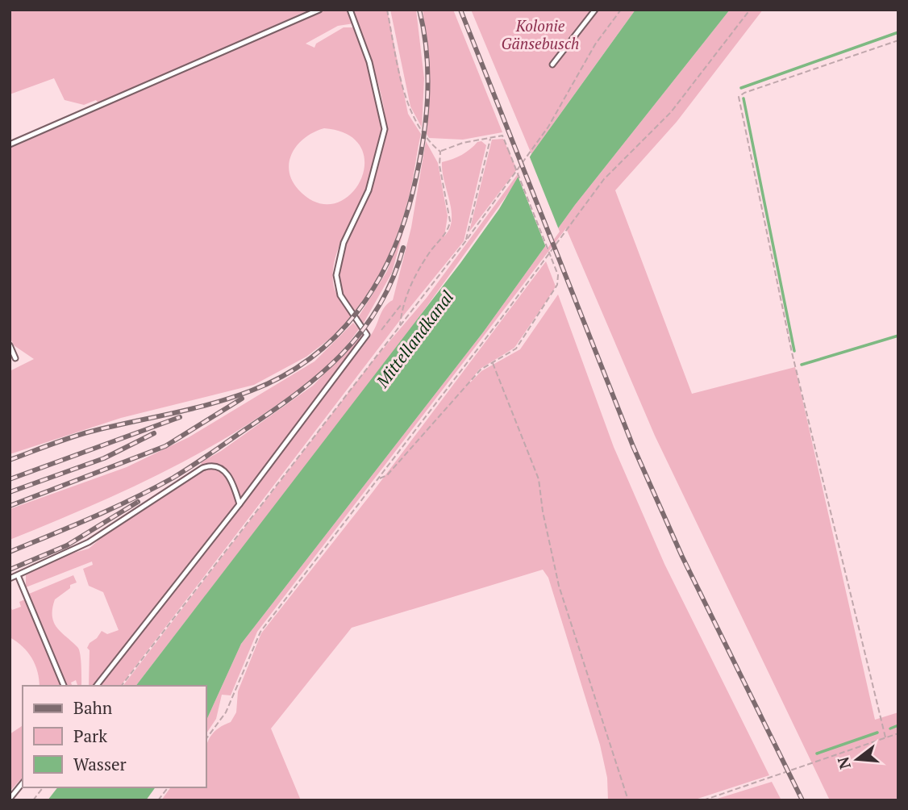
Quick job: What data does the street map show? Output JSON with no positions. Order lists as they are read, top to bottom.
{
  "water": ["Mittellandkanal"],
  "parks": ["Kolonie Gänsebusch"],
  "legend": ["Bahn", "Park", "Wasser"],
  "north": "left"
}
